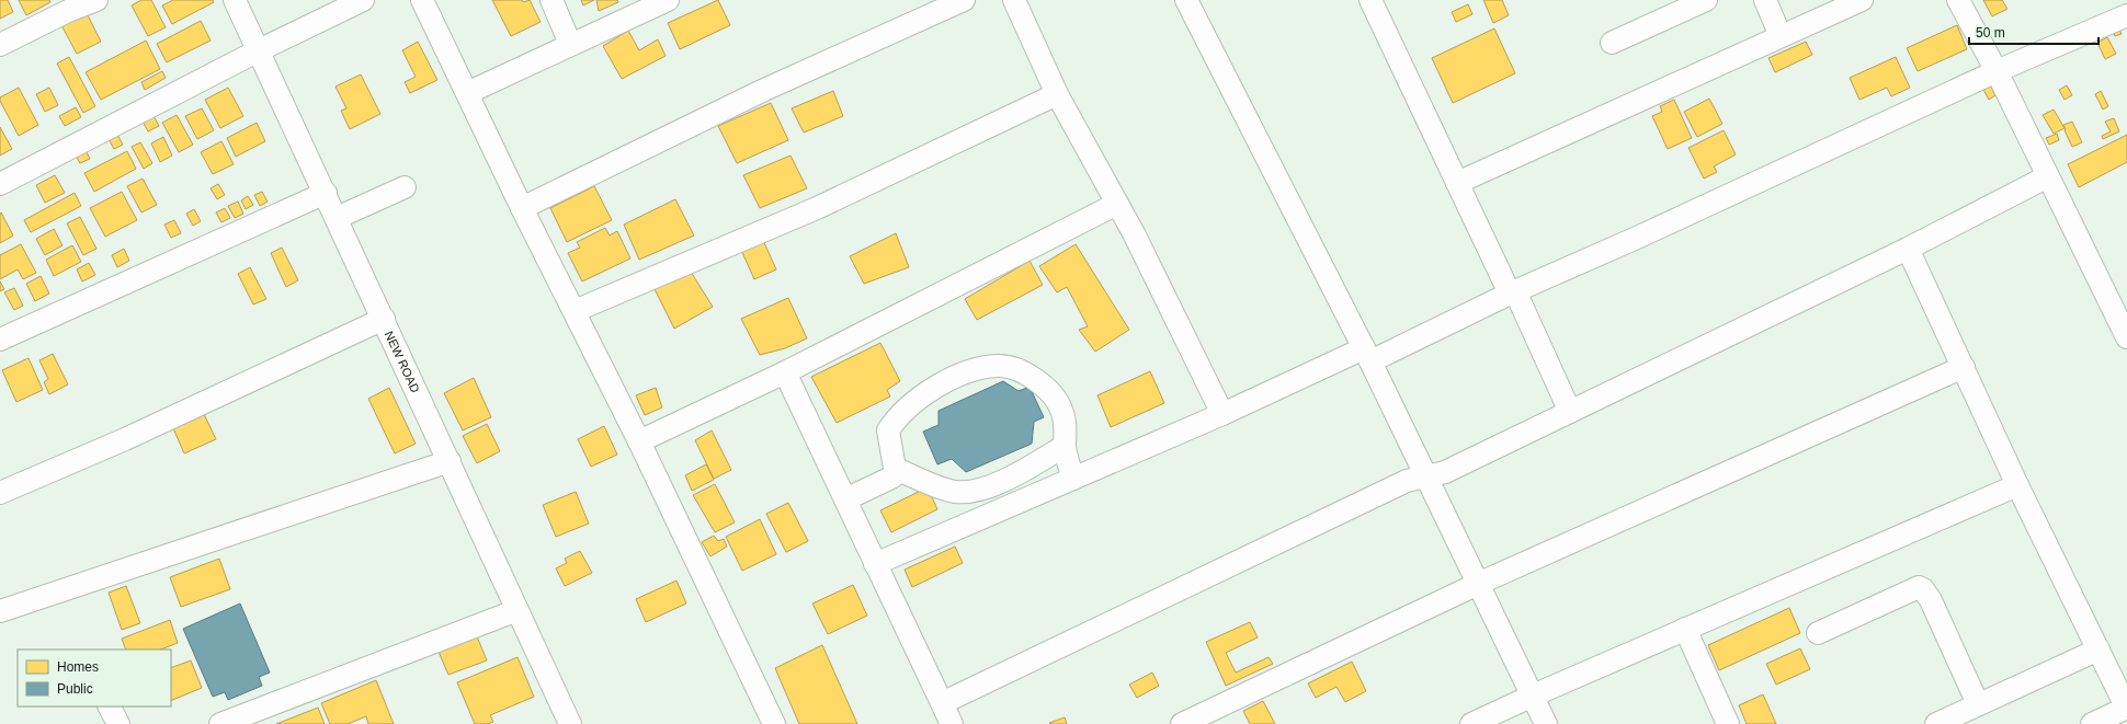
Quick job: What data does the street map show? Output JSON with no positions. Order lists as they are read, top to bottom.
{
  "streets": {
    "street": ["NEW ROAD"]
  },
  "legend": ["Homes", "Public"],
  "scale_bar": "50 m"
}
